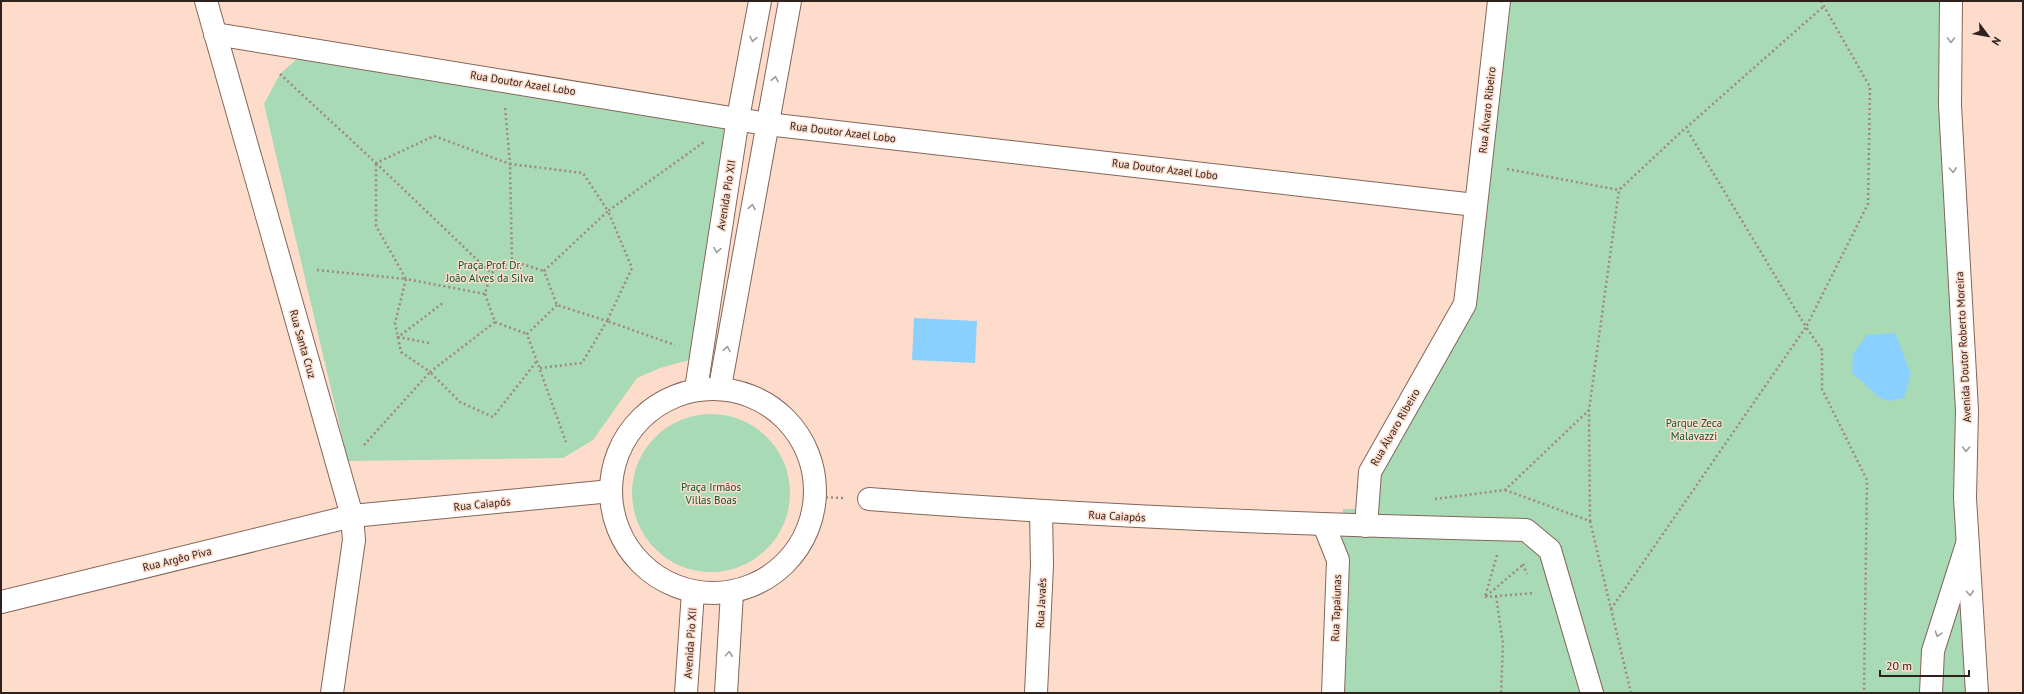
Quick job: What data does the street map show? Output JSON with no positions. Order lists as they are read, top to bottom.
{
  "streets": {
    "street": [
      "Rua Doutor Azael Lobo",
      "Rua Álvaro Ribeiro",
      "Avenida Pio XII",
      "Rua Santa Cruz",
      "Avenida Doutor Roberto Moreira",
      "Rua Caiapós",
      "Rua Argêo Piva",
      "Rua Javaés",
      "Rua Tapaiunas"
    ]
  },
  "crossings": [
    ["Rua Doutor Azael Lobo", "Rua Álvaro Ribeiro"],
    ["Rua Doutor Azael Lobo", "Avenida Pio XII"],
    ["Rua Doutor Azael Lobo", "Rua Santa Cruz"],
    ["Rua Álvaro Ribeiro", "Rua Caiapós"],
    ["Rua Santa Cruz", "Rua Caiapós"],
    ["Rua Santa Cruz", "Rua Argêo Piva"],
    ["Rua Caiapós", "Rua Argêo Piva"],
    ["Rua Caiapós", "Rua Javaés"],
    ["Rua Caiapós", "Rua Tapaiunas"]
  ],
  "one_way": ["Avenida Doutor Roberto Moreira"],
  "parks": ["Praça Prof. Dr. João Alves da Silva", "Parque Zeca Malavazzi", "Praça Irmãos Villas Boas"],
  "scale_bar": "20 m",
  "north": "bottom right"
}
